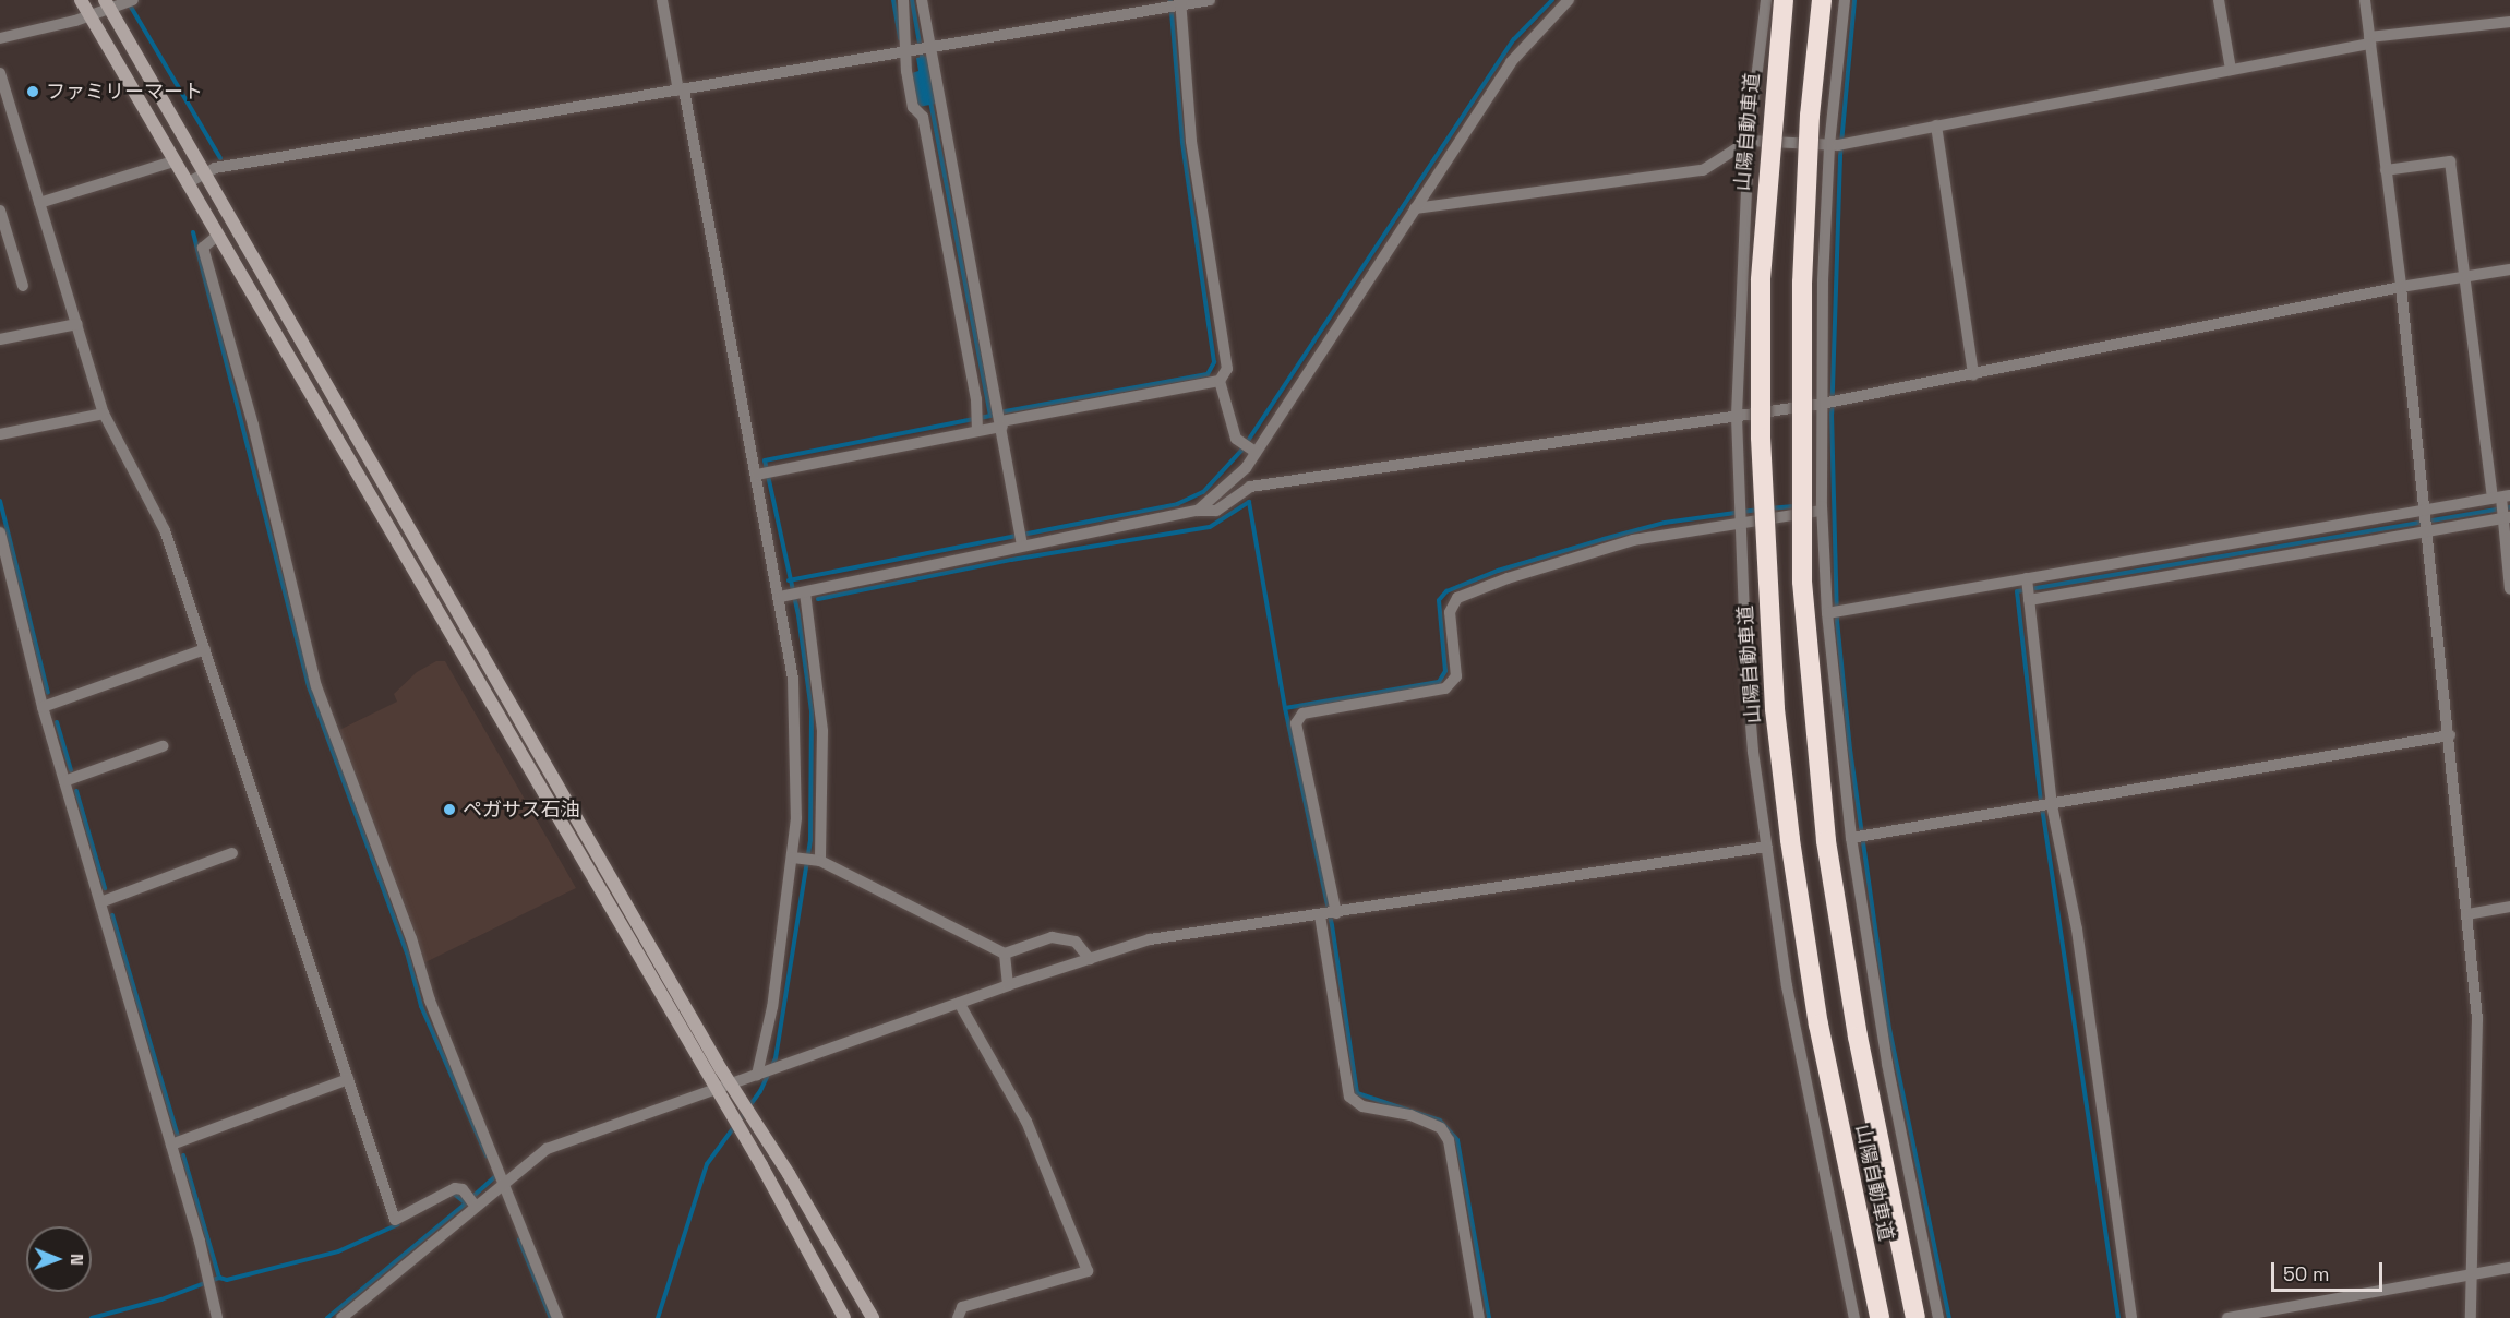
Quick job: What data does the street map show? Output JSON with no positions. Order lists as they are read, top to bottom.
{
  "streets": {
    "highway": ["山陽自動車道"]
  },
  "places": ["ファミリーマート", "ペガサス石油"],
  "scale_bar": "50 m",
  "north": "right"
}
